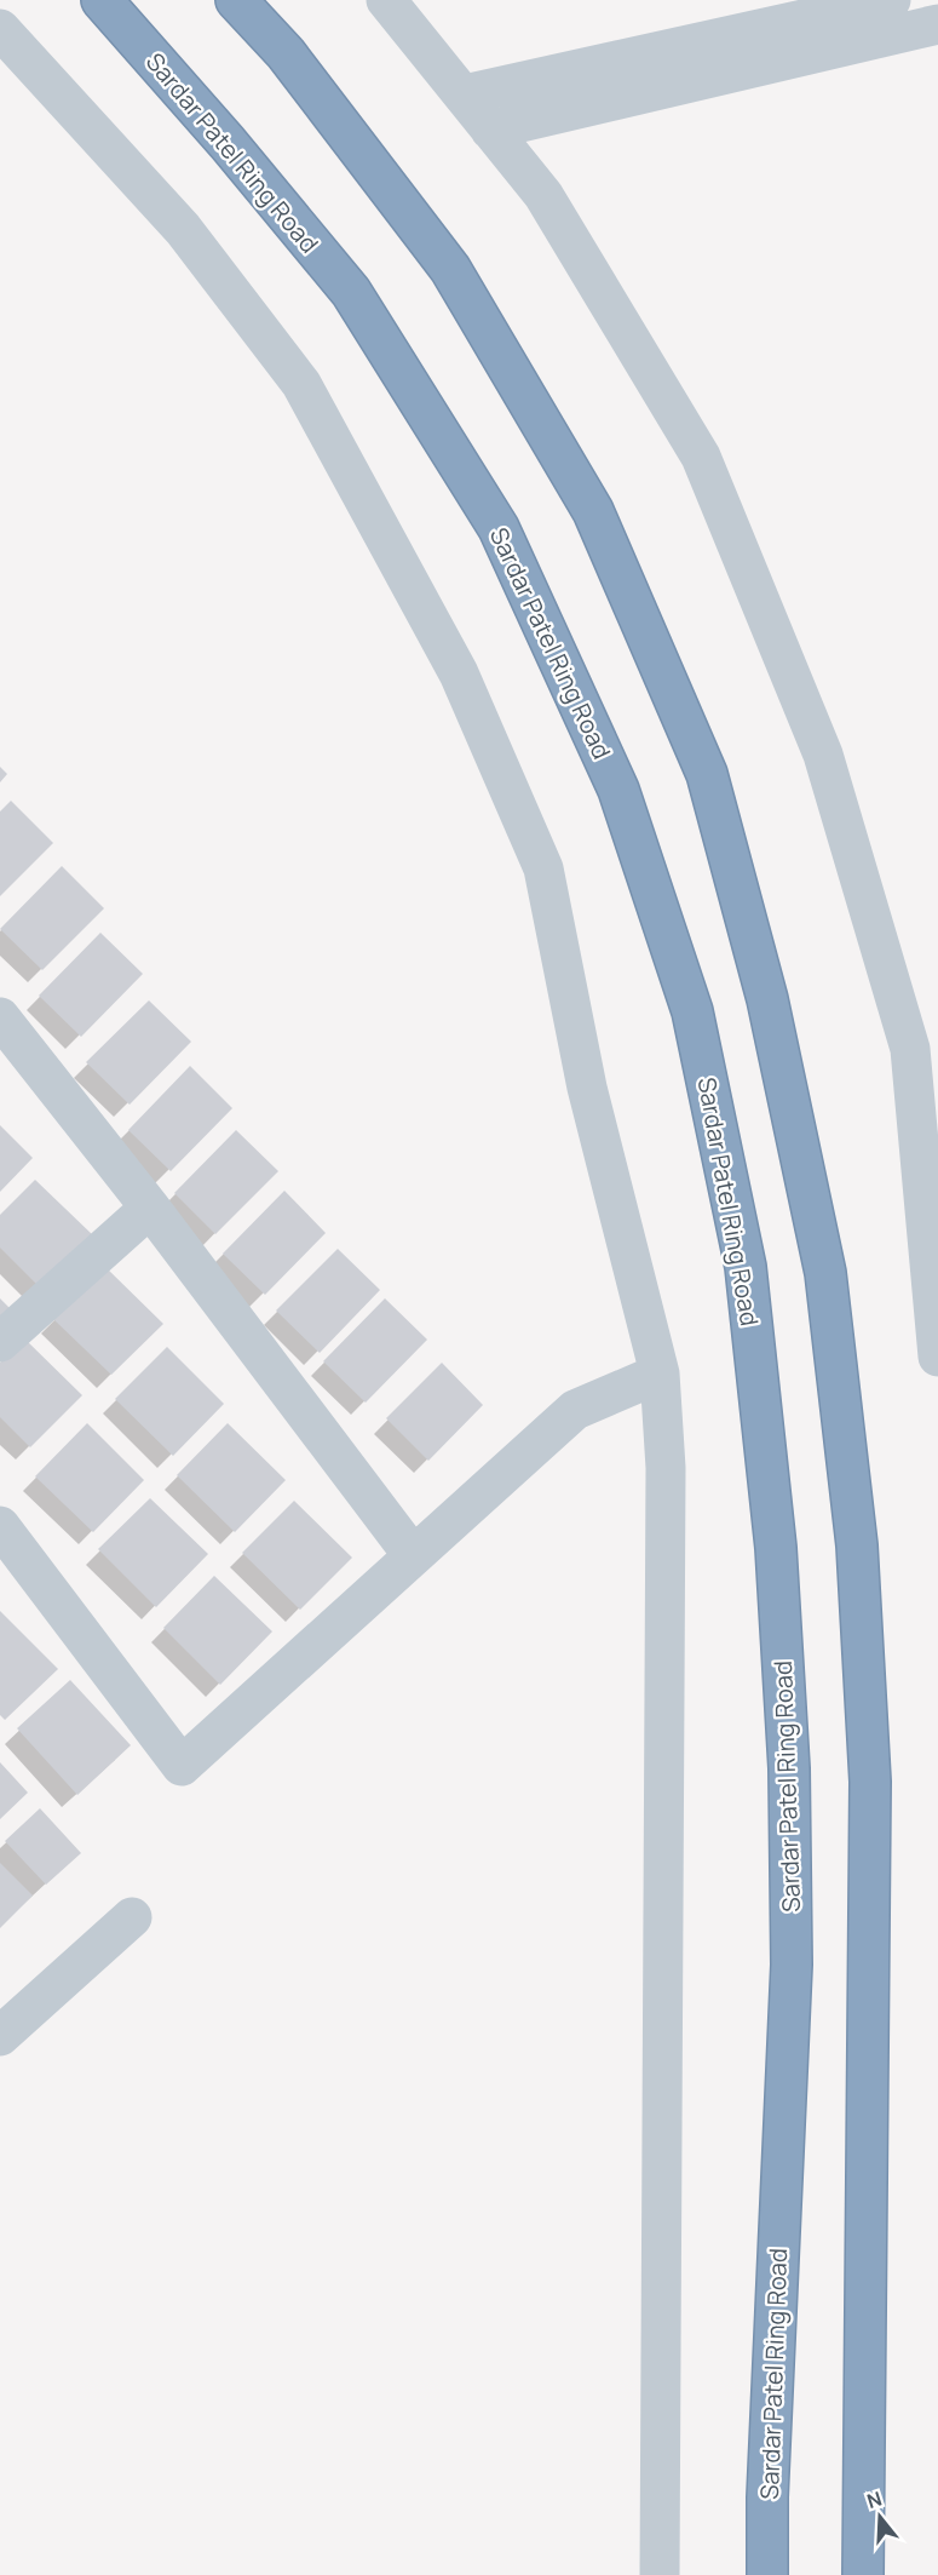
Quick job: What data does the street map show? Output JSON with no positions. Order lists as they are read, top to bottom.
{
  "streets": {
    "highway": ["Sardar Patel Ring Road"]
  },
  "north": "top"
}
